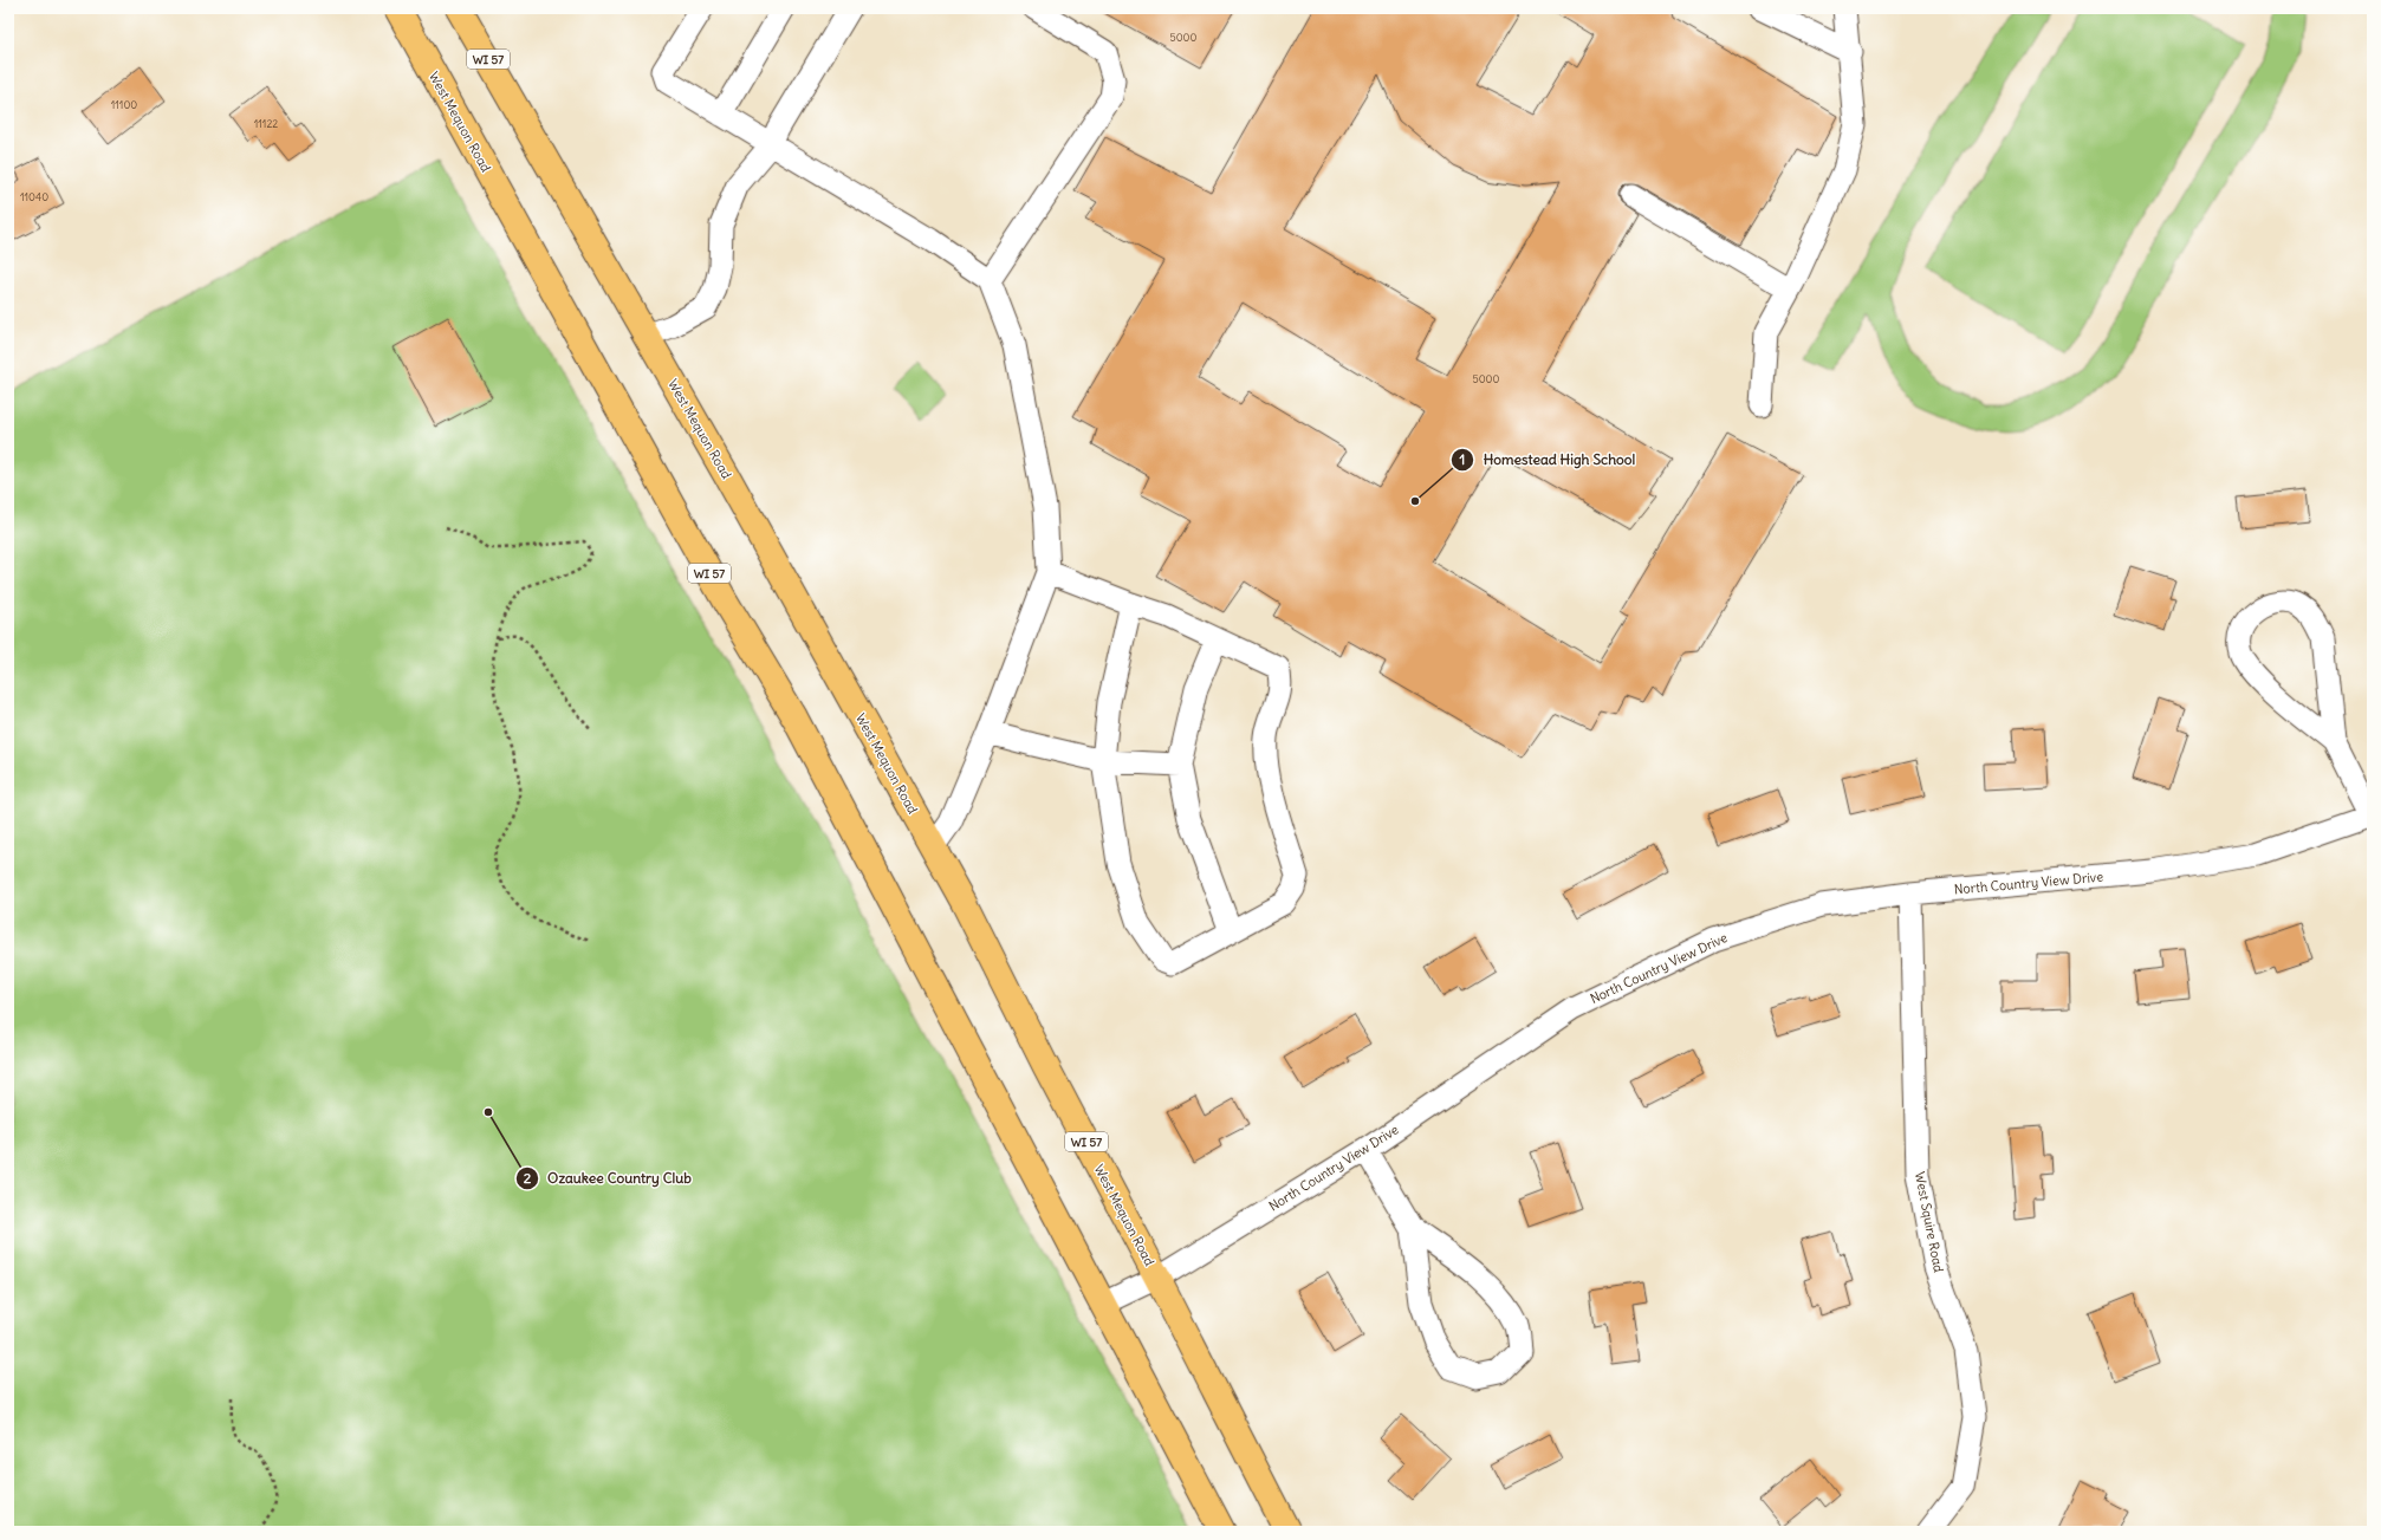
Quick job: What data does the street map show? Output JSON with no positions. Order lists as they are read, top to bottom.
{
  "streets": {
    "main road": ["WI 57", "West Mequon Road"],
    "street": ["North Country View Drive", "West Squire Road"]
  },
  "crossings": [
    ["West Mequon Road", "North Country View Drive"],
    ["North Country View Drive", "West Squire Road"]
  ],
  "places": ["Homestead High School", "Ozaukee Country Club"],
  "house_numbers": [
    "5000",
    "11100",
    "11122",
    "11040",
    "5000"
  ]
}
